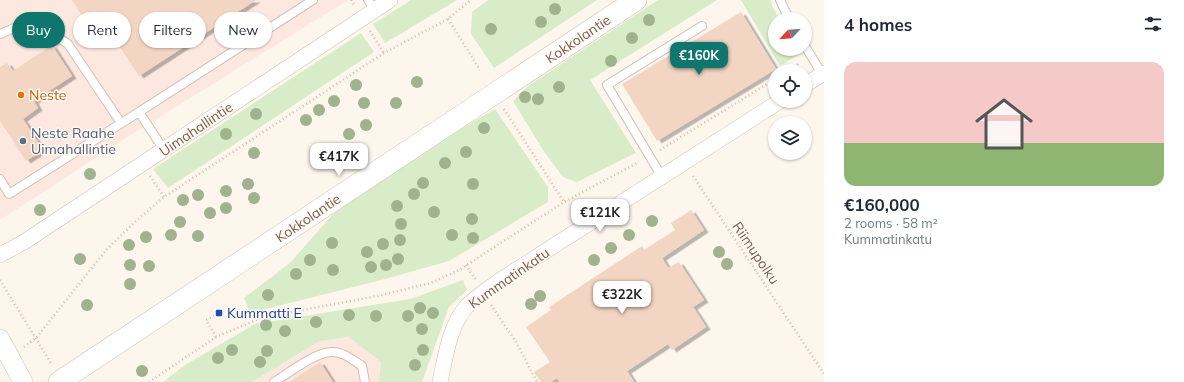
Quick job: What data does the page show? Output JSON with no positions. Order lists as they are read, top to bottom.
{
  "streets": {
    "main road": ["Kokkolantie"],
    "street": ["Uimahallintie", "Kummatinkatu"],
    "path": ["Riimupolku"]
  },
  "crossings": [
    ["Riimupolku", "Kummatinkatu"]
  ],
  "places": {
    "other": ["Neste", "Neste Raahe Uimahallintie"],
    "transit": ["Kummatti E"]
  },
  "north": "bottom left",
  "page": {
    "heading": "4 homes",
    "chip": [
      "Buy",
      "Rent",
      "Filters",
      "New"
    ],
    "price": [
      "€160K",
      "€417K",
      "€121K",
      "€322K"
    ],
    "list": [
      {
        "name": "€160,000",
        "note": "2 rooms · 58 m² · Kummatinkatu"
      }
    ]
  }
}
